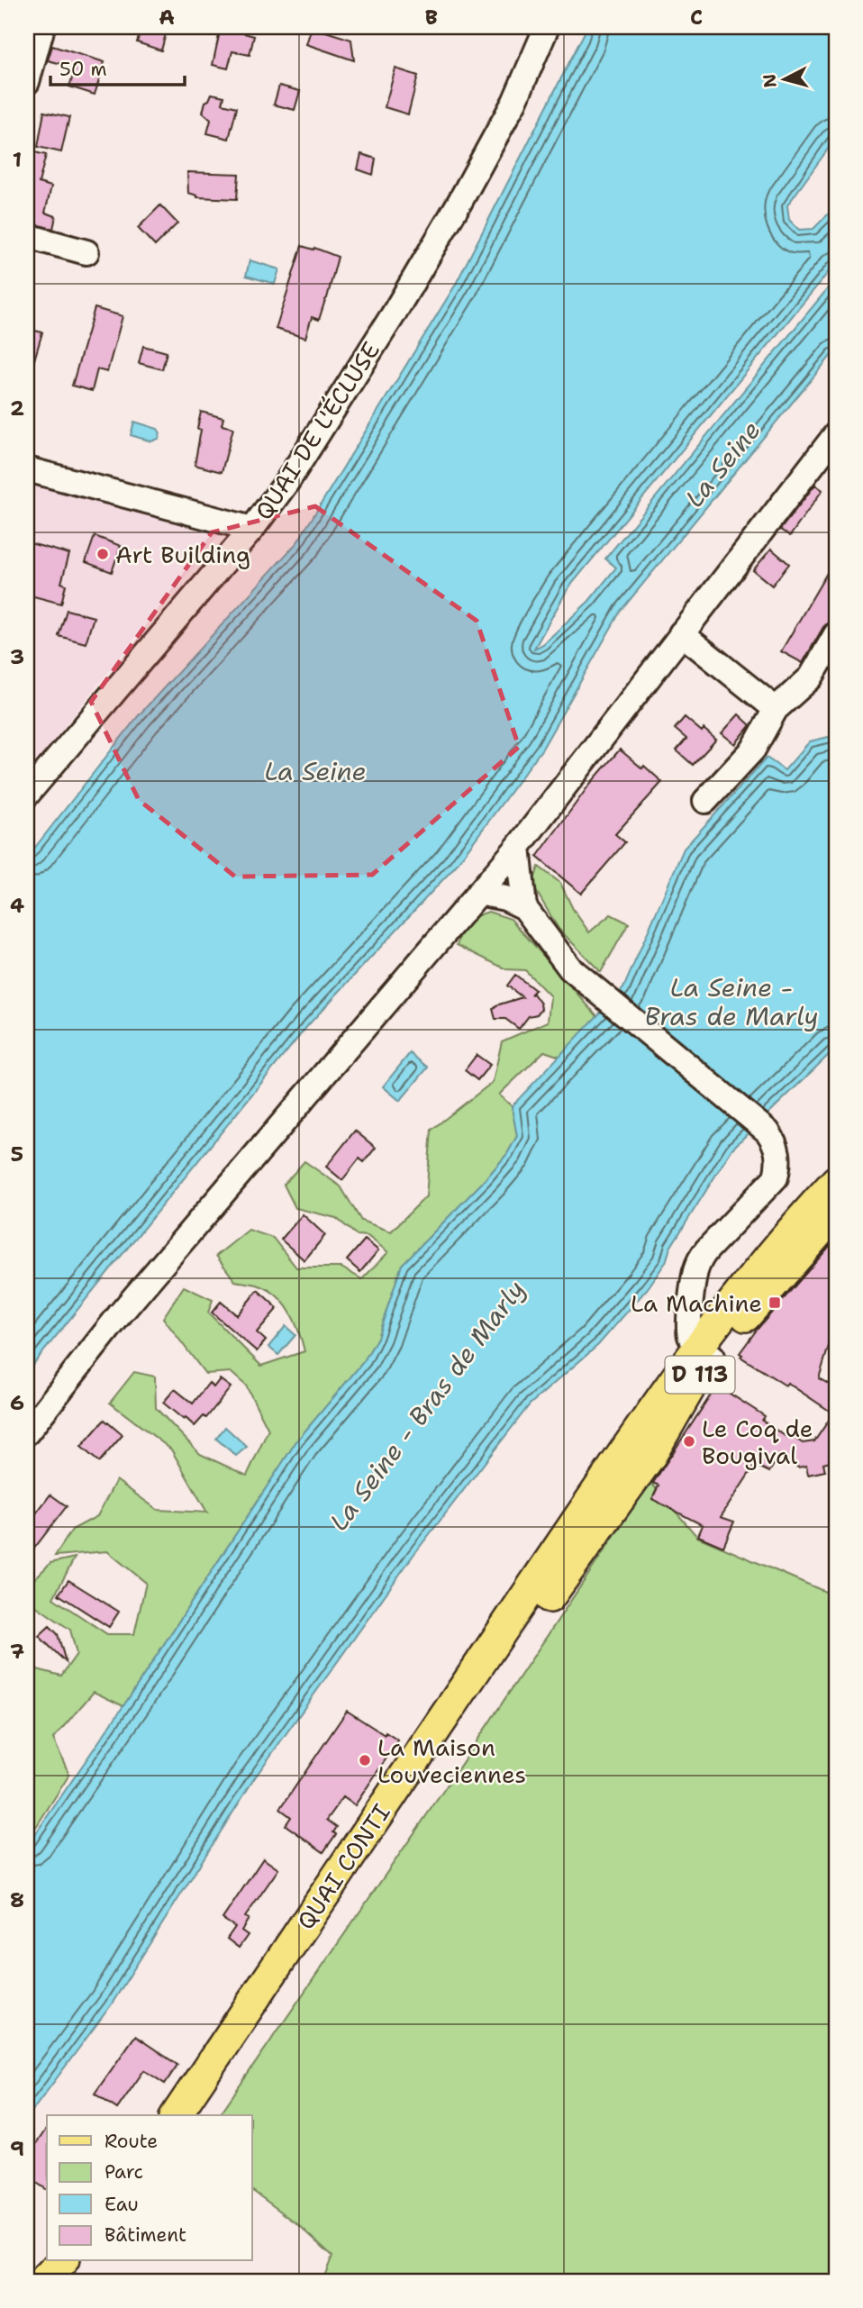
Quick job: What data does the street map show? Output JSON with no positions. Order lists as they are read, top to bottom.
{
  "streets": {
    "main road": ["D 113", "QUAI CONTI"],
    "street": ["QUAI DE L'ÉCLUSE"]
  },
  "crossings": [
    ["D 113", "QUAI CONTI"]
  ],
  "water": ["La Seine", "La Seine - Bras de Marly"],
  "places": {
    "other": ["Art Building", "Le Coq de Bougival", "La Maison Louveciennes"],
    "transit": ["La Machine"]
  },
  "legend": [
    "Route",
    "Parc",
    "Eau",
    "Bâtiment"
  ],
  "scale_bar": "50 m",
  "north": "left",
  "grid": {
    "columns": ["A", "B", "C"],
    "rows": [
      "1",
      "2",
      "3",
      "4",
      "5",
      "6",
      "7",
      "8",
      "9"
    ]
  }
}
